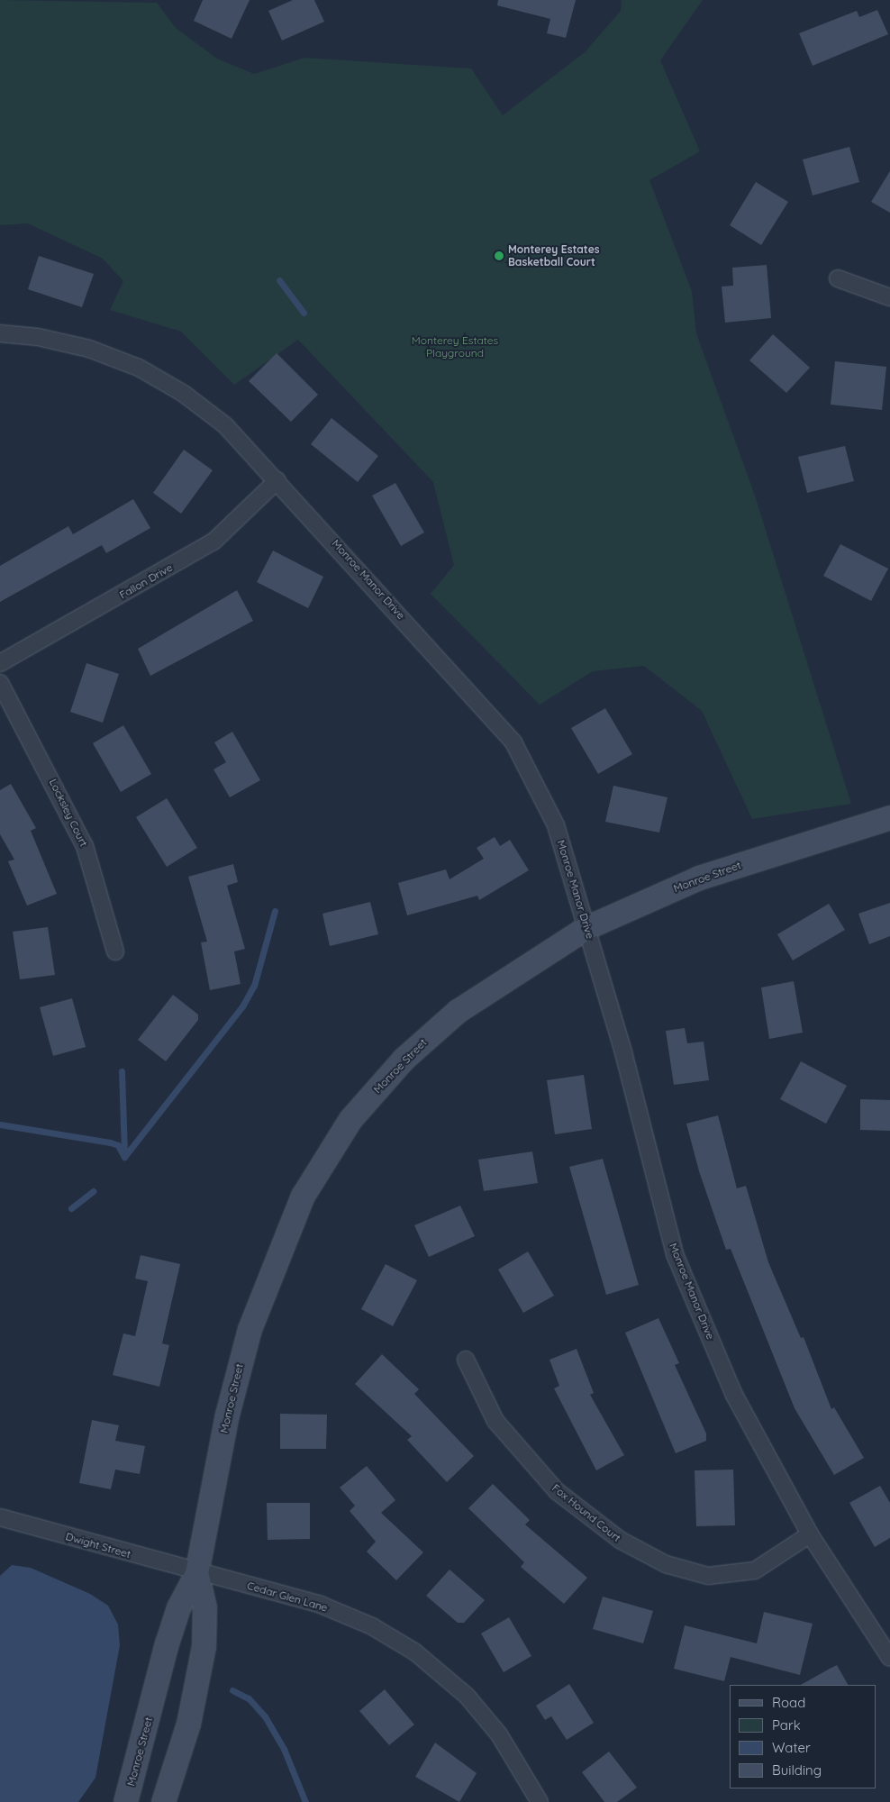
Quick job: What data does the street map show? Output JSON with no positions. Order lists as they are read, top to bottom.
{
  "streets": {
    "main road": ["Monroe Street"],
    "street": [
      "Monroe Manor Drive",
      "Fallon Drive",
      "Locksley Court",
      "Fox Hound Court",
      "Dwight Street",
      "Cedar Glen Lane"
    ]
  },
  "crossings": [
    ["Monroe Manor Drive", "Fallon Drive"],
    ["Monroe Manor Drive", "Monroe Street"],
    ["Monroe Manor Drive", "Fox Hound Court"],
    ["Monroe Street", "Dwight Street"],
    ["Monroe Street", "Cedar Glen Lane"],
    ["Dwight Street", "Cedar Glen Lane"]
  ],
  "parks": ["Monterey Estates Playground"],
  "places": ["Monterey Estates Basketball Court"],
  "legend": [
    "Road",
    "Park",
    "Water",
    "Building"
  ]
}
